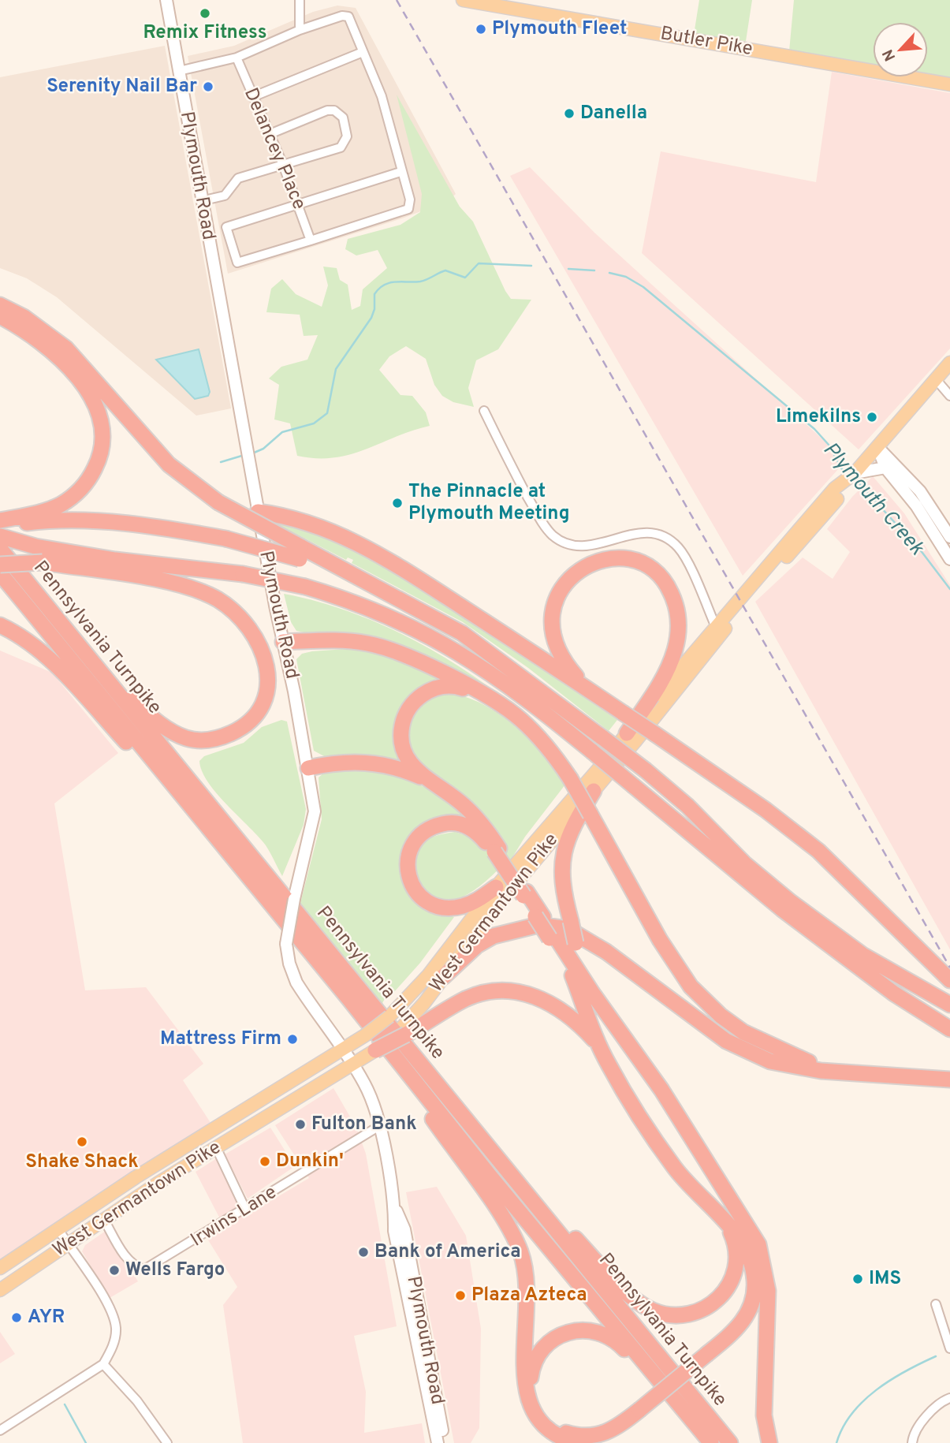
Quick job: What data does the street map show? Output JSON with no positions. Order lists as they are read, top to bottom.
{
  "streets": {
    "highway": ["Pennsylvania Turnpike"],
    "main road": ["Butler Pike", "Plymouth Road", "West Germantown Pike"],
    "street": ["Delancey Place", "Irwins Lane"]
  },
  "crossings": [
    ["Plymouth Road", "West Germantown Pike"],
    ["Plymouth Road", "Irwins Lane"],
    ["West Germantown Pike", "Irwins Lane"]
  ],
  "water": ["Plymouth Creek"],
  "places": [
    "Remix Fitness",
    "Plymouth Fleet",
    "Serenity Nail Bar",
    "Danella",
    "Limekilns",
    "The Pinnacle at Plymouth Meeting",
    "Mattress Firm",
    "Fulton Bank",
    "Shake Shack",
    "Dunkin'",
    "Bank of America",
    "Wells Fargo",
    "IMS",
    "Plaza Azteca",
    "AYR"
  ],
  "north": "bottom left"
}
